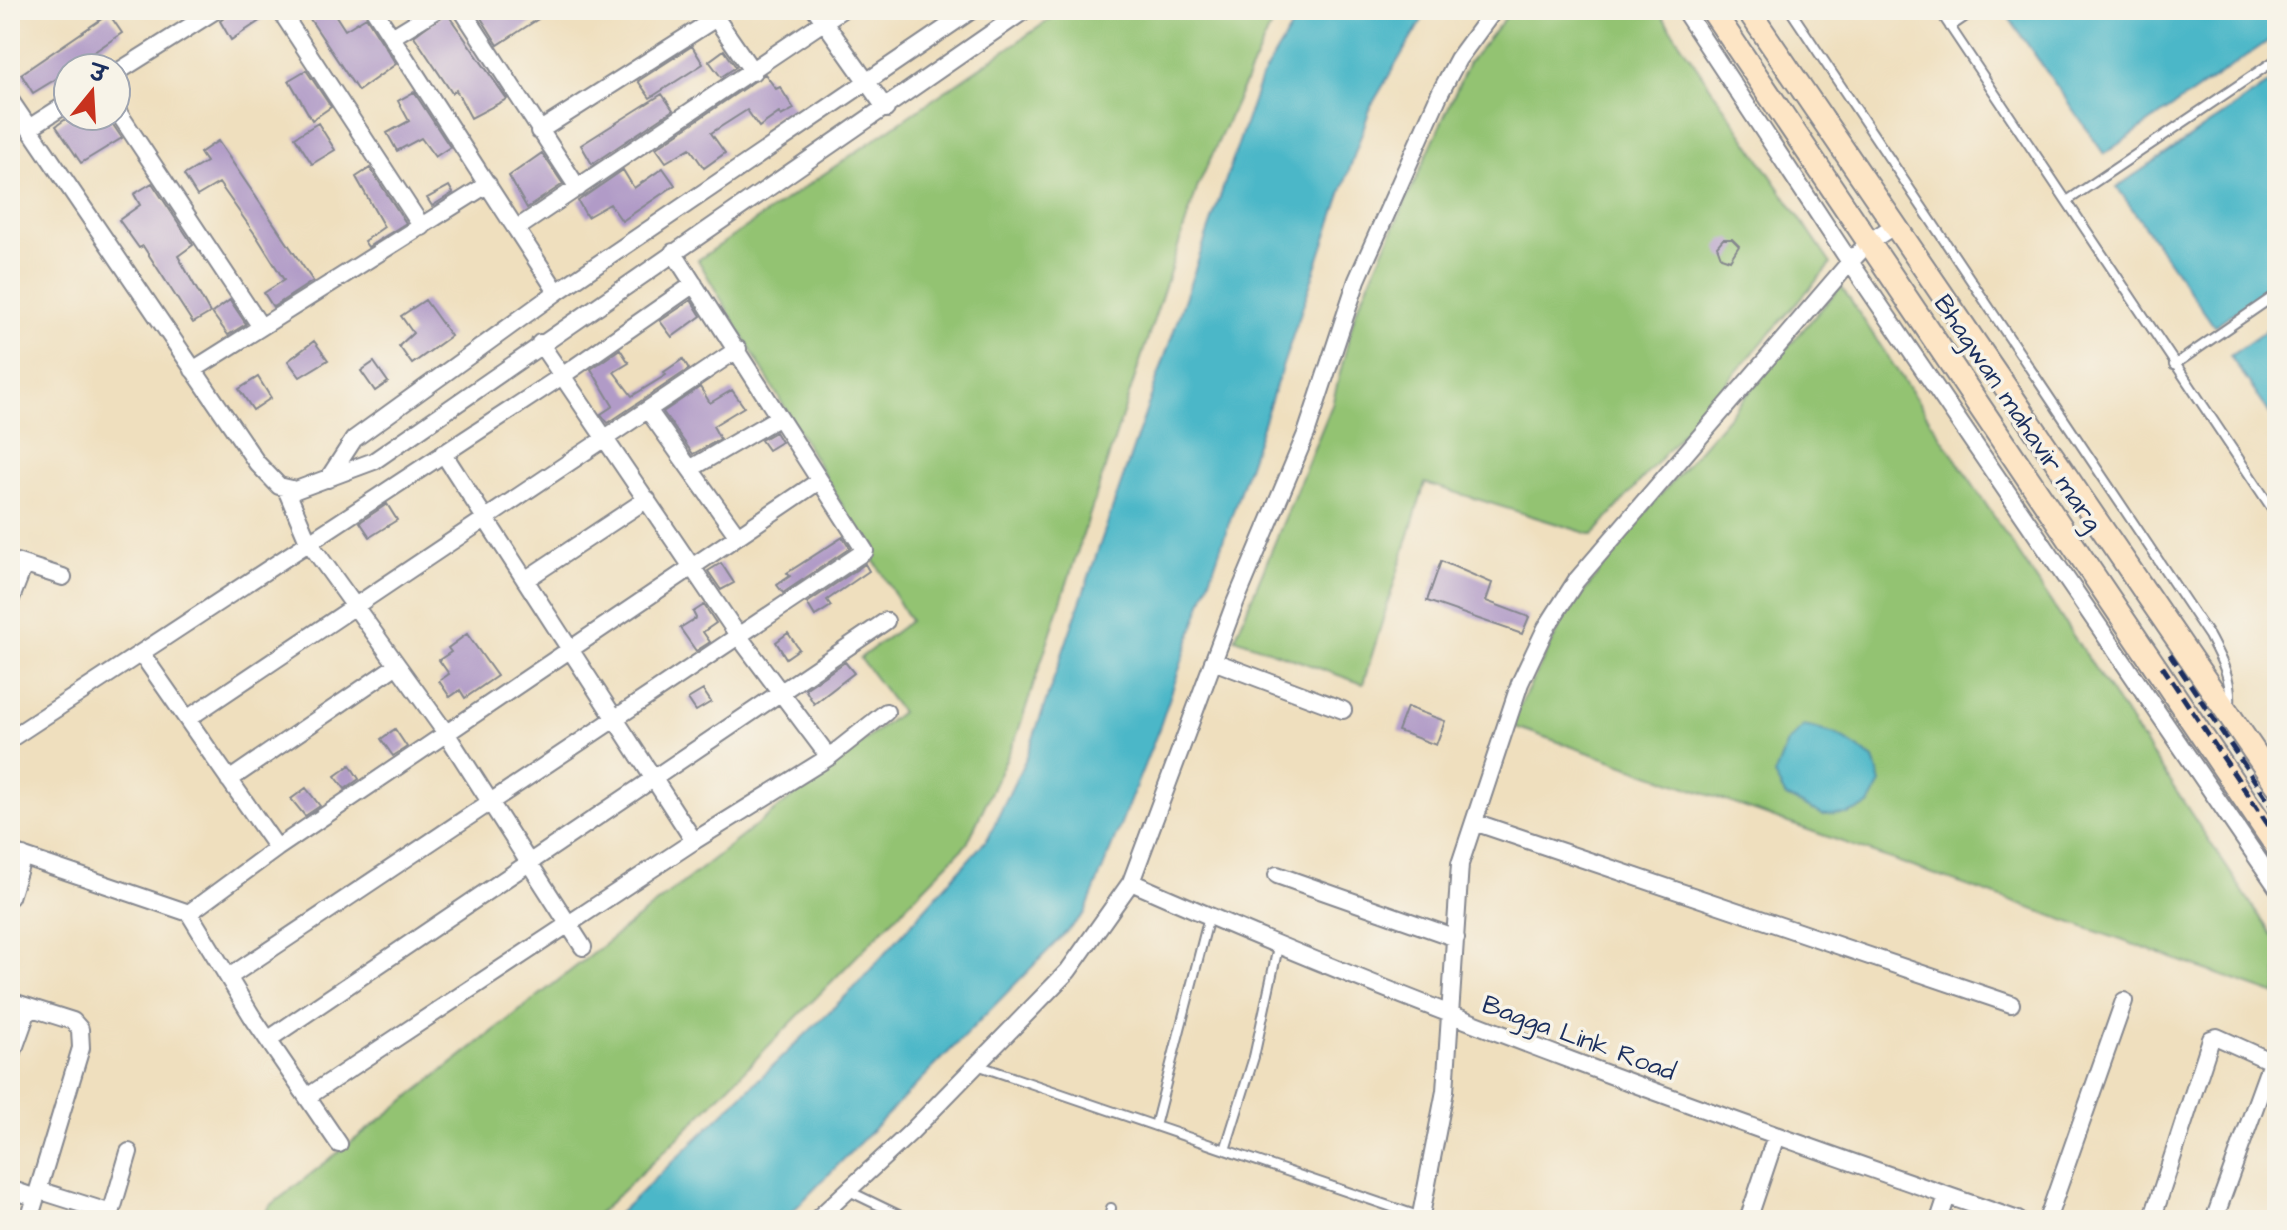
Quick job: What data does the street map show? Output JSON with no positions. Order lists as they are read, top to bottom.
{
  "streets": {
    "main road": ["Bhagwan mahavir marg"],
    "street": ["Bagga Link Road"]
  },
  "north": "top"
}
